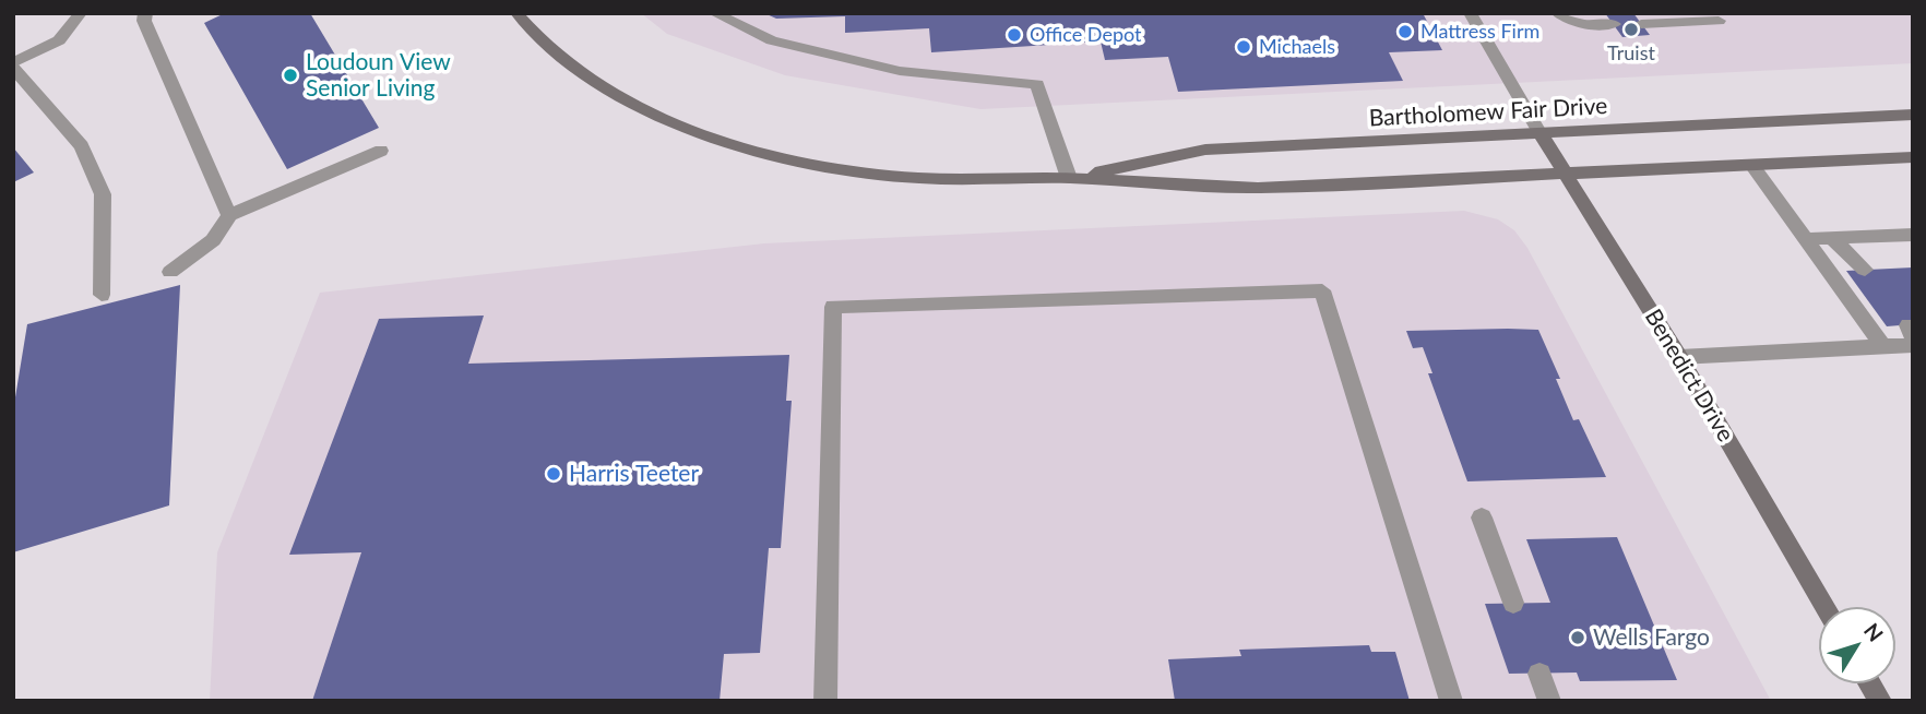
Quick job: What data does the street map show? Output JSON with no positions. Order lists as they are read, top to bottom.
{
  "streets": {
    "street": ["Bartholomew Fair Drive", "Benedict Drive"]
  },
  "crossings": [
    ["Bartholomew Fair Drive", "Benedict Drive"]
  ],
  "places": [
    "Truist",
    "Mattress Firm",
    "Office Depot",
    "Michaels",
    "Loudoun View Senior Living",
    "Harris Teeter",
    "Wells Fargo"
  ],
  "north": "top right"
}
